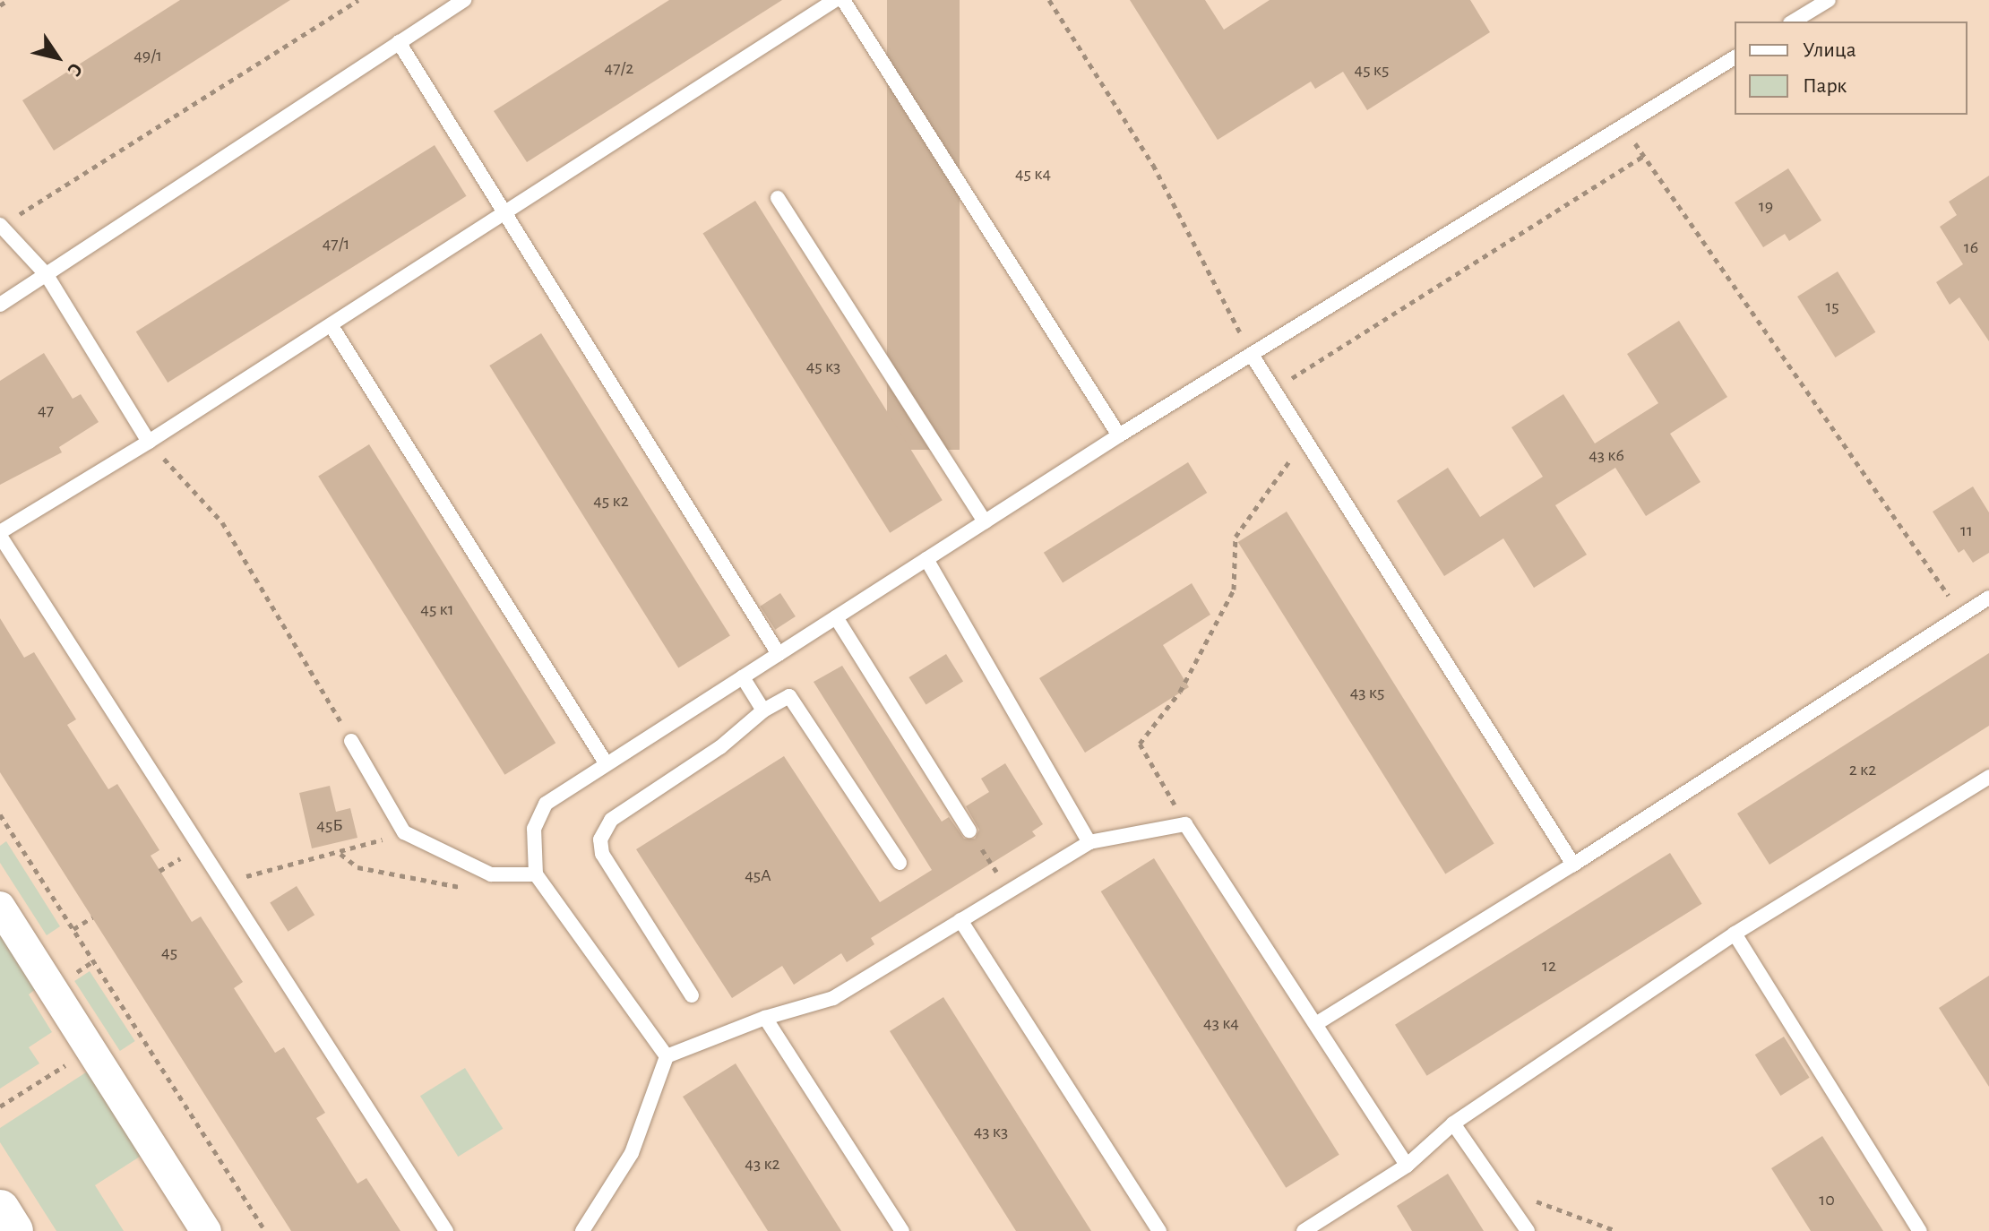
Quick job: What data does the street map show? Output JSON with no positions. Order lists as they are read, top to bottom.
{
  "house_numbers": [
    "49/1",
    "47/2",
    "45 к5",
    "45 к4",
    "19",
    "47/1",
    "16",
    "15",
    "45 к3",
    "47",
    "43 к6",
    "45 к2",
    "11",
    "45 к1",
    "43 к5",
    "2 к2",
    "45Б",
    "45А",
    "45",
    "12",
    "43 к4",
    "43 к3",
    "43 к2",
    "10"
  ],
  "legend": ["Улица", "Парк"],
  "north": "bottom right"
}
